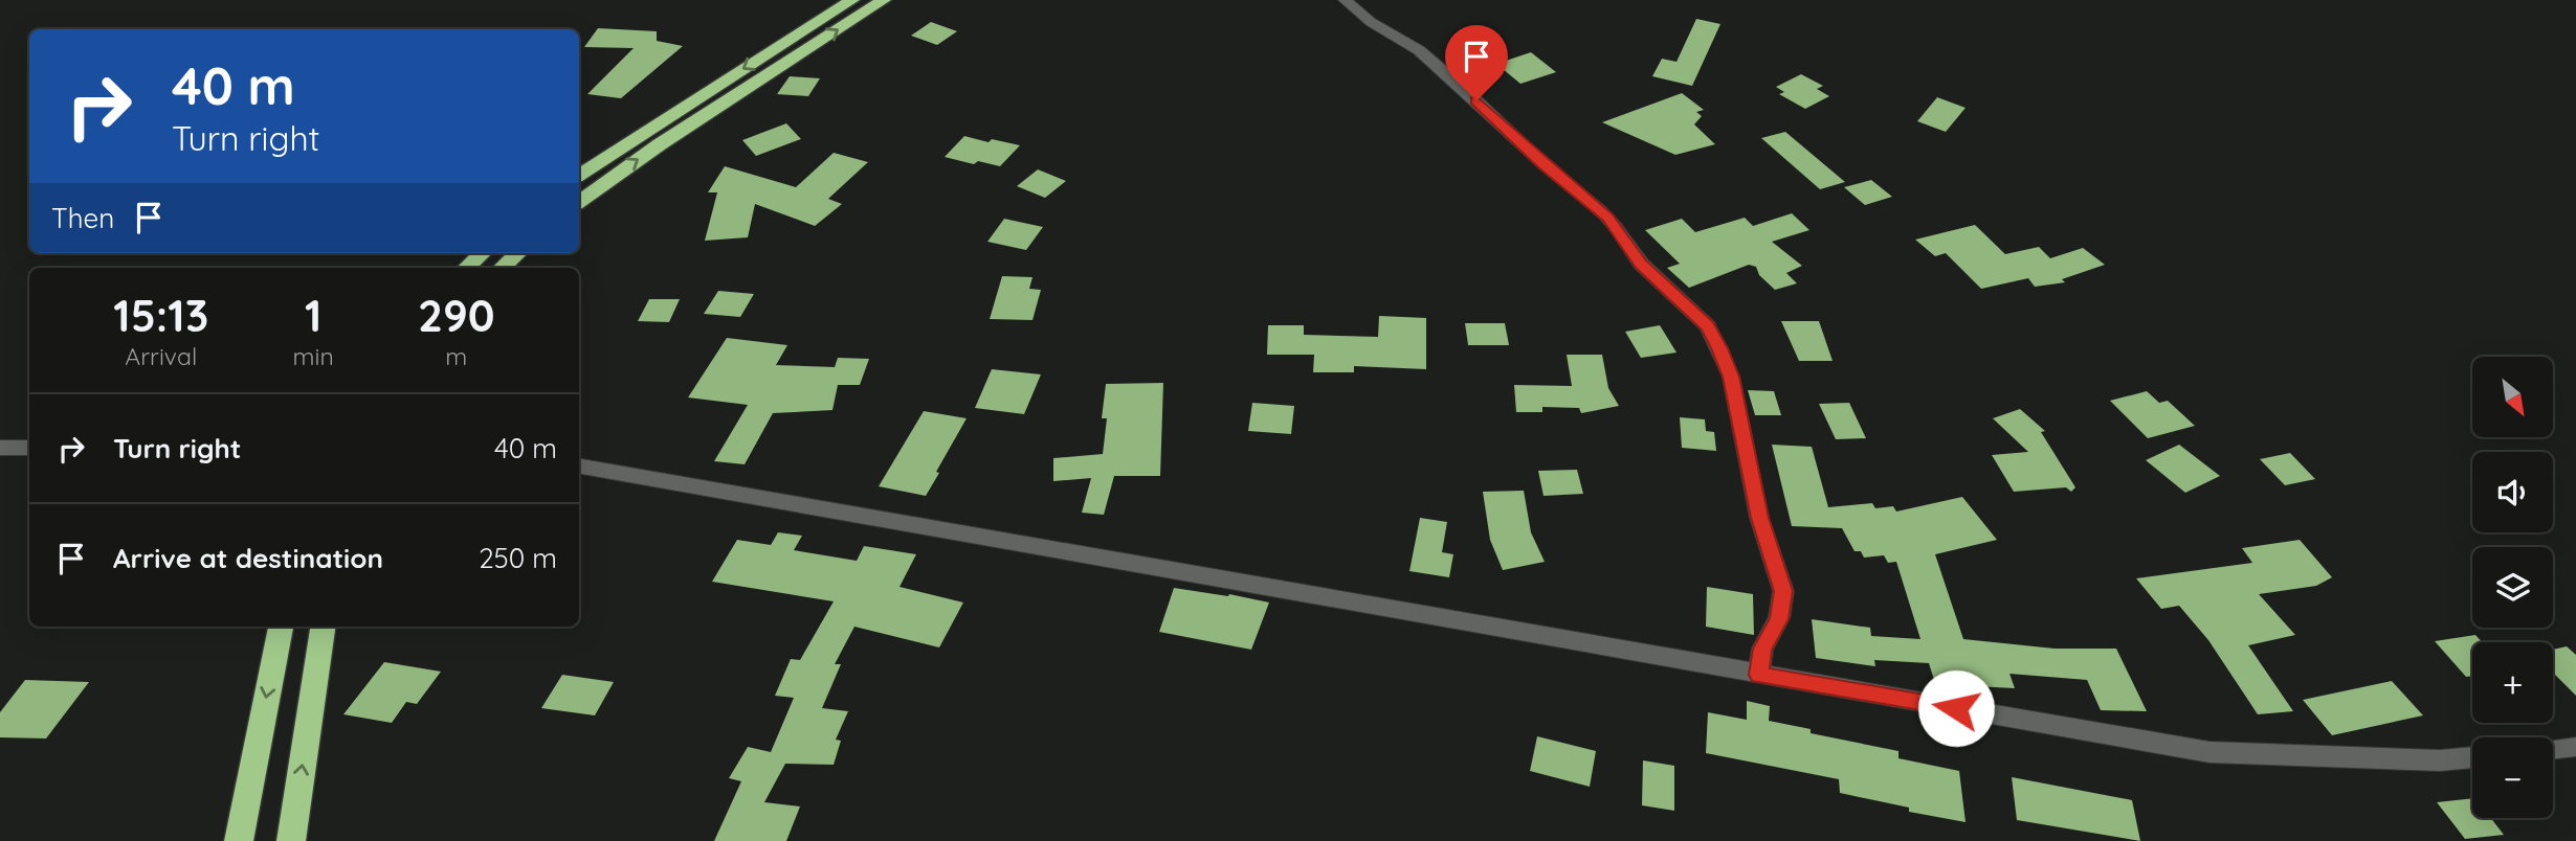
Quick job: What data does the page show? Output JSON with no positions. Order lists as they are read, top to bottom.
{
  "north": "bottom right",
  "page": {
    "turn": ["40 m", "Turn right"],
    "then": "Then",
    "eta": [
      "15:13",
      "Arrival",
      "1",
      "min",
      "290",
      "m"
    ],
    "map_buttons": ["+", "−"],
    "list": [
      {
        "name": "Turn right",
        "value": "40 m"
      },
      {
        "name": "Arrive at destination",
        "value": "250 m"
      }
    ]
  }
}
